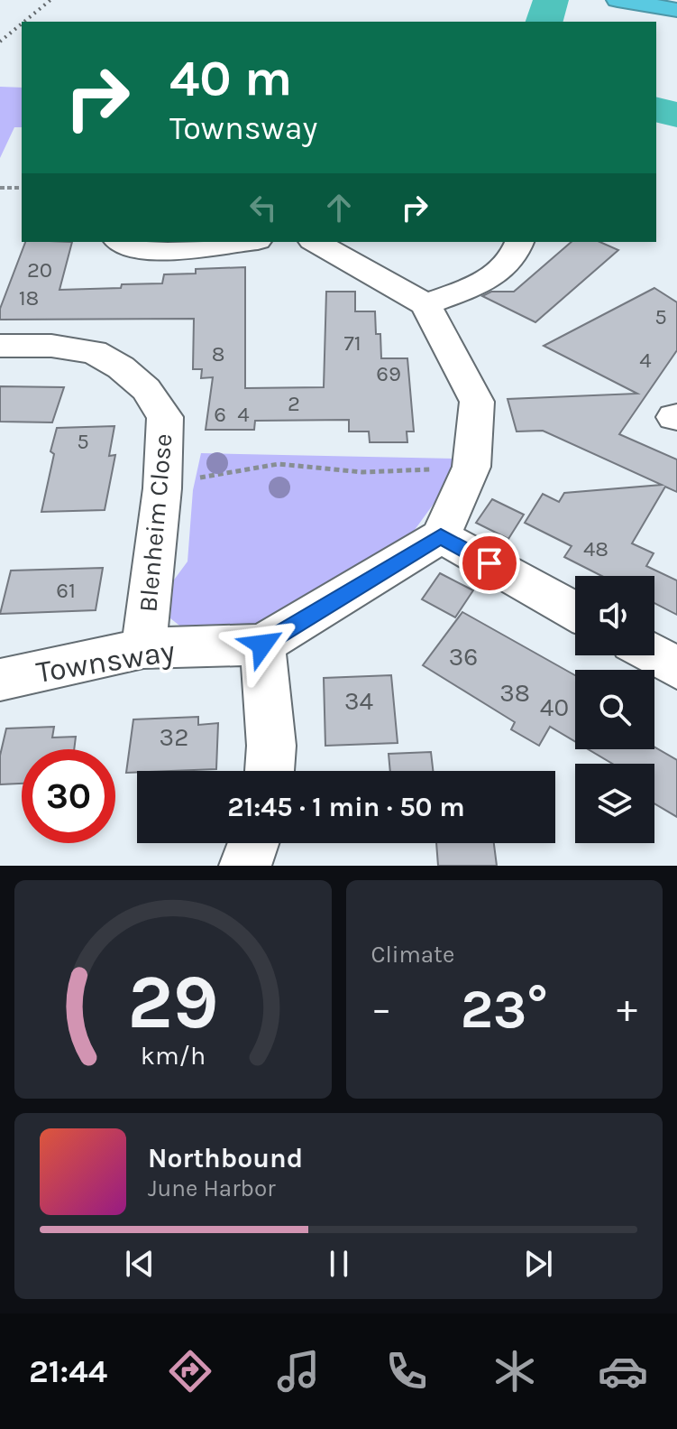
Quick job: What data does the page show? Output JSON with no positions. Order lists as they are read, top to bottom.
{
  "streets": {
    "street": ["Blenheim Close", "Townsway"]
  },
  "crossings": [
    ["Blenheim Close", "Townsway"]
  ],
  "house_numbers": [
    "20",
    "18",
    "5",
    "71",
    "8",
    "4",
    "69",
    "2",
    "6",
    "4",
    "5",
    "48",
    "61",
    "36",
    "38",
    "34",
    "40",
    "32"
  ],
  "page": {
    "turn": ["40 m", "Townsway"],
    "limit": "30",
    "trip": "21:45 · 1 min · 50 m",
    "tile": "Climate",
    "heat": ["−", "23°", "+"],
    "song": ["Northbound", "June Harbor"],
    "tabs": "21:44",
    "gauge": ["29", "km/h"]
  }
}
